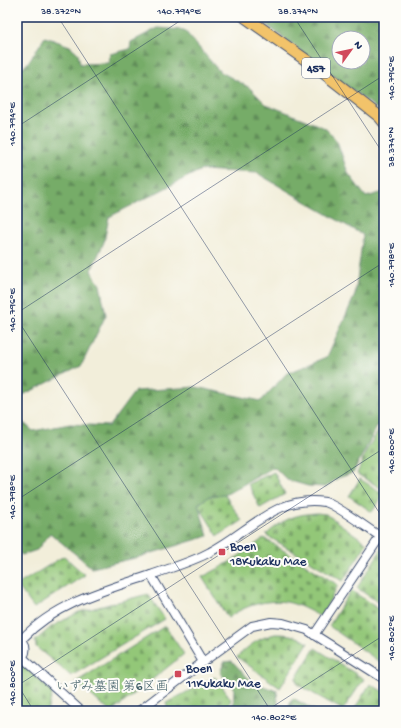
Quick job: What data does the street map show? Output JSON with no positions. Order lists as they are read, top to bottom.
{
  "streets": {
    "highway": ["457"]
  },
  "parks": ["いずみ墓園 第6区画"],
  "places": {
    "transit": ["Boen 18Kukaku Mae", "Boen 11Kukaku Mae"]
  },
  "north": "top right",
  "coordinates": [
    "38.372°N",
    "140.794°E",
    "38.374°N",
    "140.796°E",
    "140.798°E",
    "140.800°E",
    "140.802°E"
  ]
}
